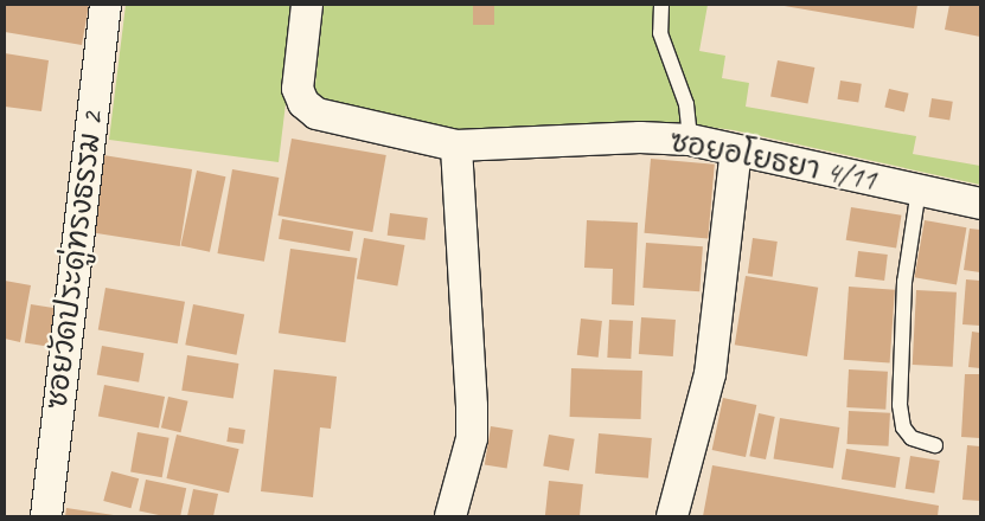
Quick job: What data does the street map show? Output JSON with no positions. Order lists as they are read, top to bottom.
{
  "streets": {
    "street": ["ซอยอโยธยา 4/11", "ซอยวัดประดู่ทรงธรรม 2"]
  }
}
